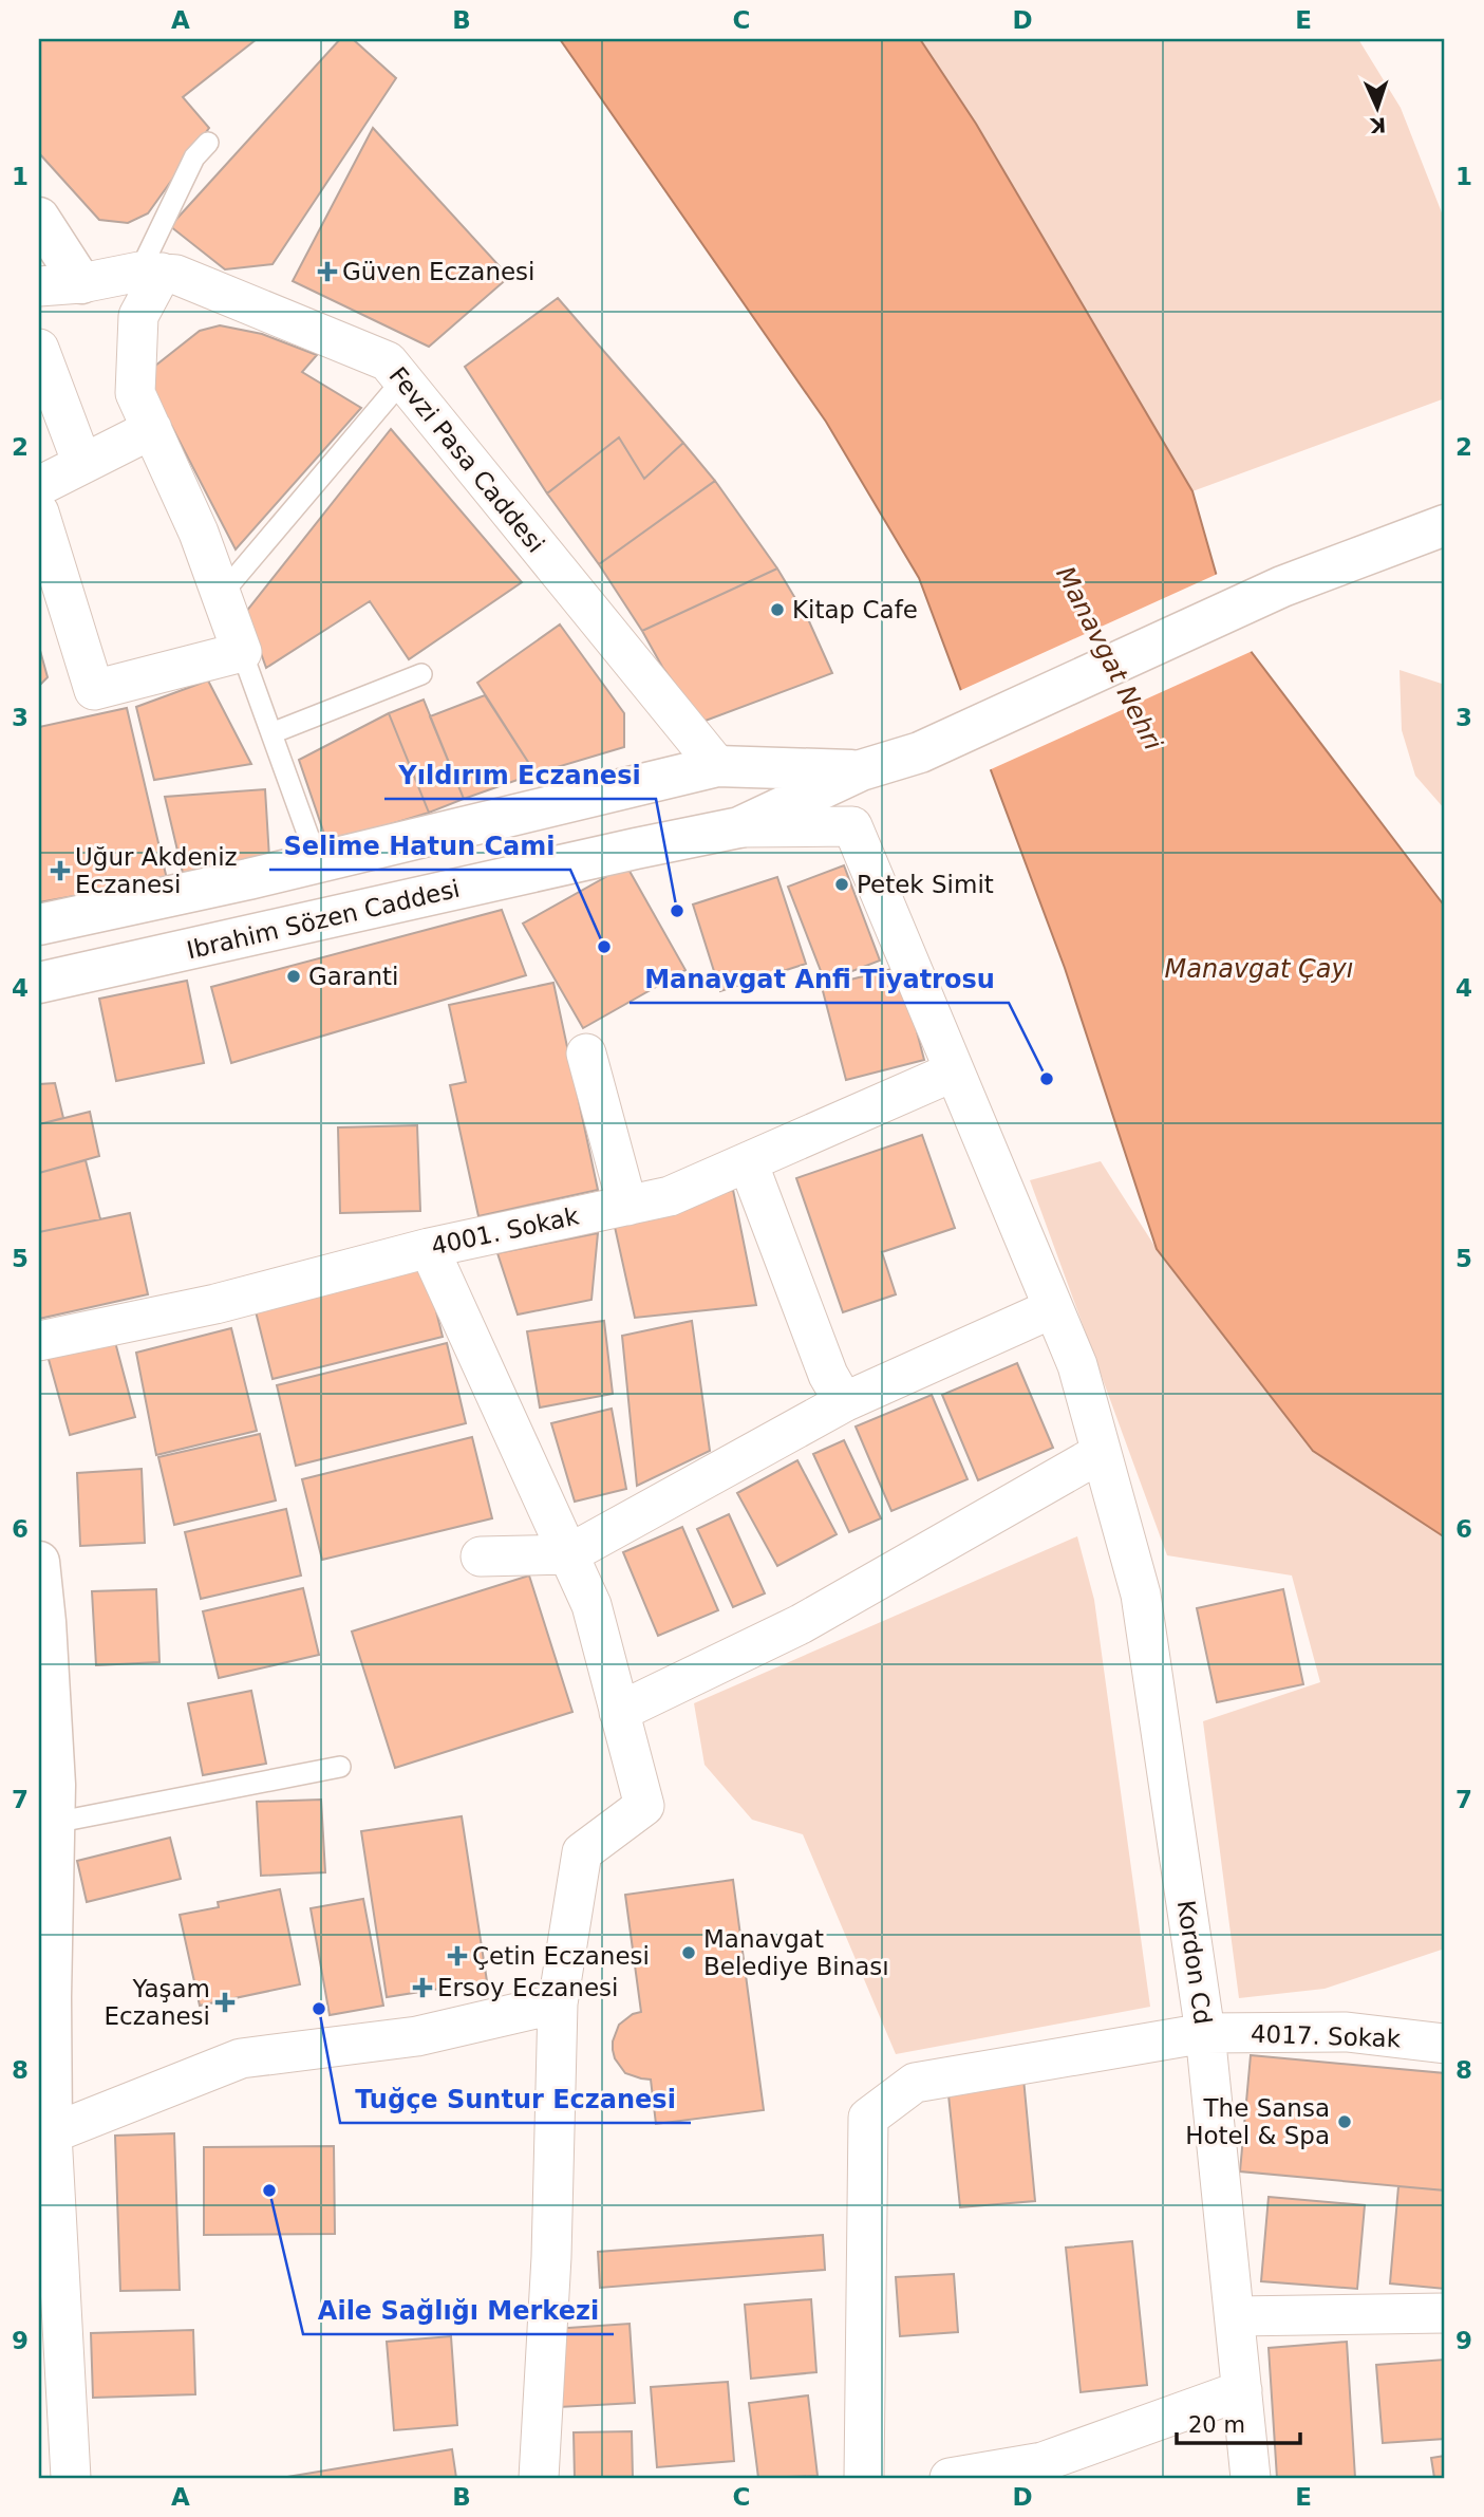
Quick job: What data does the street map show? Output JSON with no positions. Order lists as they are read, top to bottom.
{
  "streets": {
    "main road": ["Ibrahim Sözen Caddesi"],
    "street": [
      "Fevzi Pasa Caddesi",
      "4001. Sokak",
      "Kordon Cd",
      "4017. Sokak"
    ]
  },
  "crossings": [
    ["Ibrahim Sözen Caddesi", "Kordon Cd"],
    ["4001. Sokak", "Kordon Cd"],
    ["Kordon Cd", "4017. Sokak"]
  ],
  "water": ["Manavgat Nehri", "Manavgat Çayı"],
  "places": {
    "health": [
      "Güven Eczanesi",
      "Uğur Akdeniz Eczanesi",
      "Çetin Eczanesi",
      "Ersoy Eczanesi",
      "Yaşam Eczanesi"
    ],
    "other": [
      "Kitap Cafe",
      "Petek Simit",
      "Yıldırım Eczanesi",
      "Selime Hatun Cami",
      "Garanti",
      "Manavgat Anfi Tiyatrosu",
      "Manavgat Belediye Binası",
      "Tuğçe Suntur Eczanesi",
      "The Sansa Hotel & Spa",
      "Aile Sağlığı Merkezi"
    ]
  },
  "scale_bar": "20 m",
  "north": "bottom",
  "grid": {
    "columns": [
      "A",
      "B",
      "C",
      "D",
      "E"
    ],
    "rows": [
      "1",
      "2",
      "3",
      "4",
      "5",
      "6",
      "7",
      "8",
      "9"
    ]
  }
}
